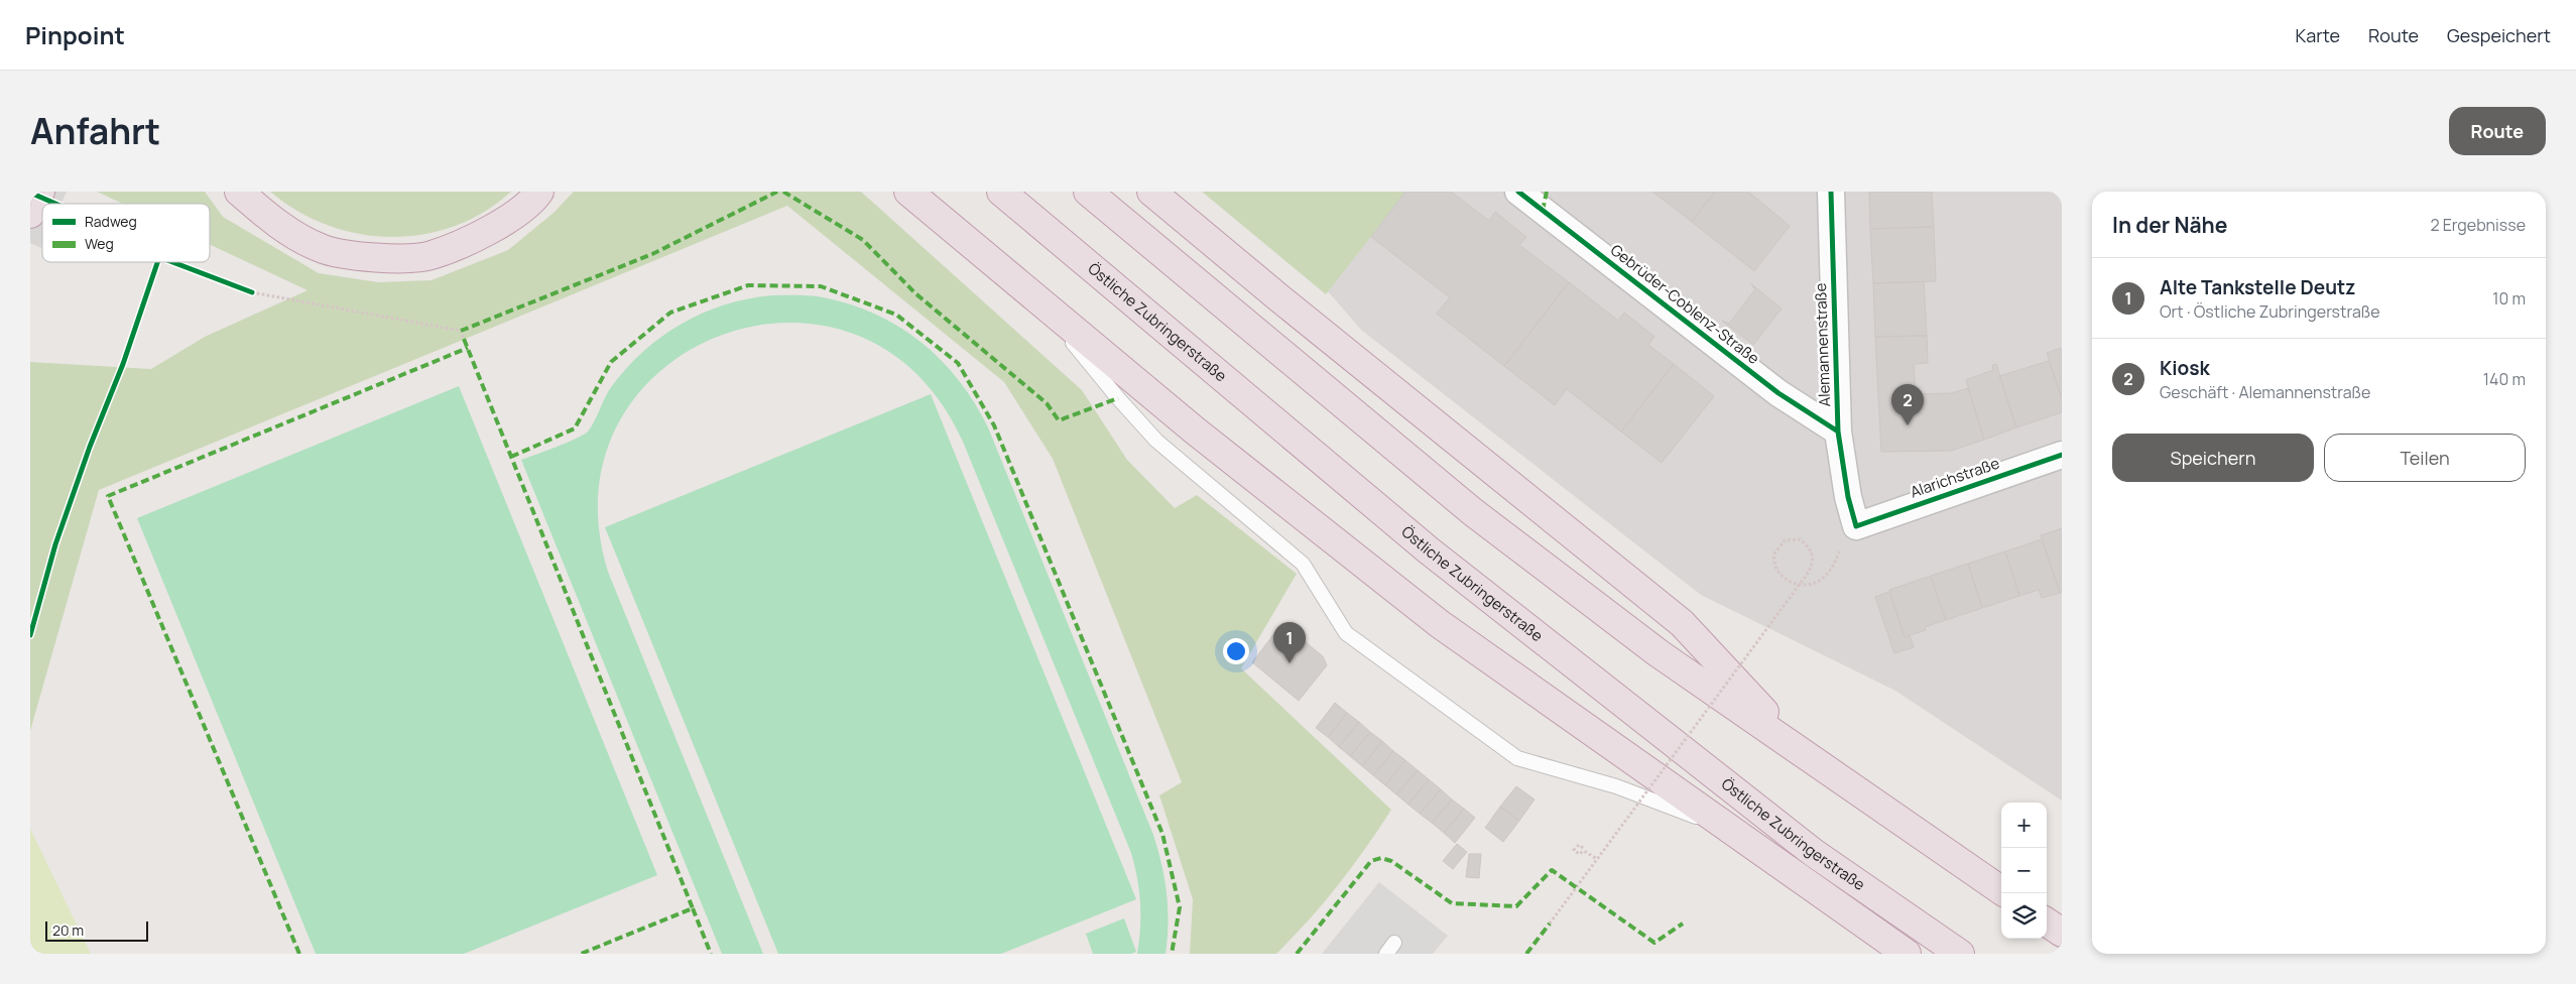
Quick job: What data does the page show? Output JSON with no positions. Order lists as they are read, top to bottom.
{
  "streets": {
    "highway": ["Östliche Zubringerstraße"],
    "street": ["Gebrüder-Coblenz-Straße", "Alemannenstraße", "Alarichstraße"]
  },
  "crossings": [
    ["Gebrüder-Coblenz-Straße", "Alemannenstraße"],
    ["Alemannenstraße", "Alarichstraße"]
  ],
  "legend": ["Radweg", "Weg"],
  "scale_bar": "20 m",
  "page": {
    "header": "Pinpoint",
    "nav": ["Karte", "Route", "Gespeichert"],
    "title": "Anfahrt",
    "buttons": [
      "Route",
      ["Speichern", "Teilen"]
    ],
    "heading": ["In der Nähe", "2 Ergebnisse"],
    "list": [
      {
        "mark": "1",
        "name": "Alte Tankstelle Deutz",
        "note": "Ort · Östliche Zubringerstraße",
        "value": "10 m"
      },
      {
        "mark": "2",
        "name": "Kiosk",
        "note": "Geschäft · Alemannenstraße",
        "value": "140 m"
      }
    ],
    "pins": ["2", "1"],
    "map_buttons": ["+", "−"],
    "scale": "20 m"
  }
}
